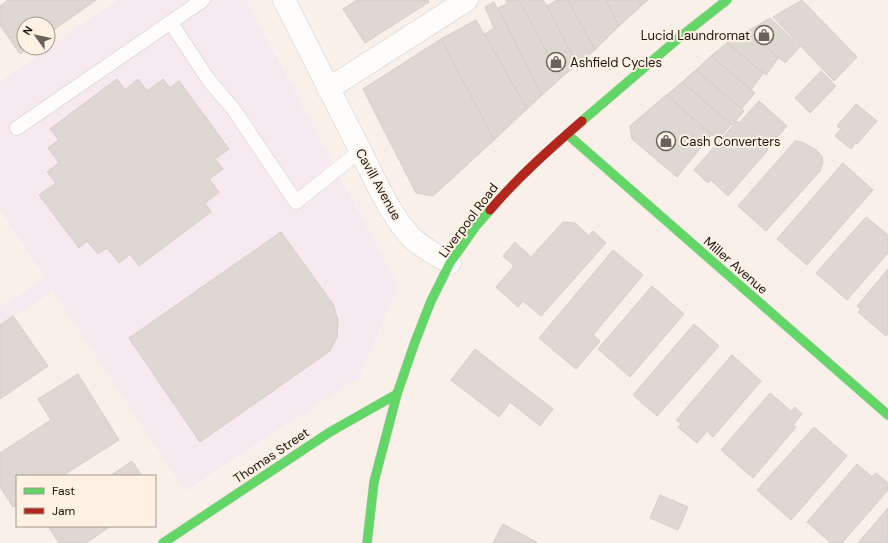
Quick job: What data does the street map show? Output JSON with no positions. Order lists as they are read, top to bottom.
{
  "streets": {
    "main road": ["Liverpool Road", "Miller Avenue", "Thomas Street"],
    "street": ["Cavill Avenue"]
  },
  "crossings": [
    ["Cavill Avenue", "Liverpool Road"],
    ["Liverpool Road", "Miller Avenue"],
    ["Liverpool Road", "Thomas Street"]
  ],
  "places": {
    "shop": ["Lucid Laundromat", "Ashfield Cycles", "Cash Converters"]
  },
  "legend": ["Fast", "Jam"],
  "north": "top left"
}
